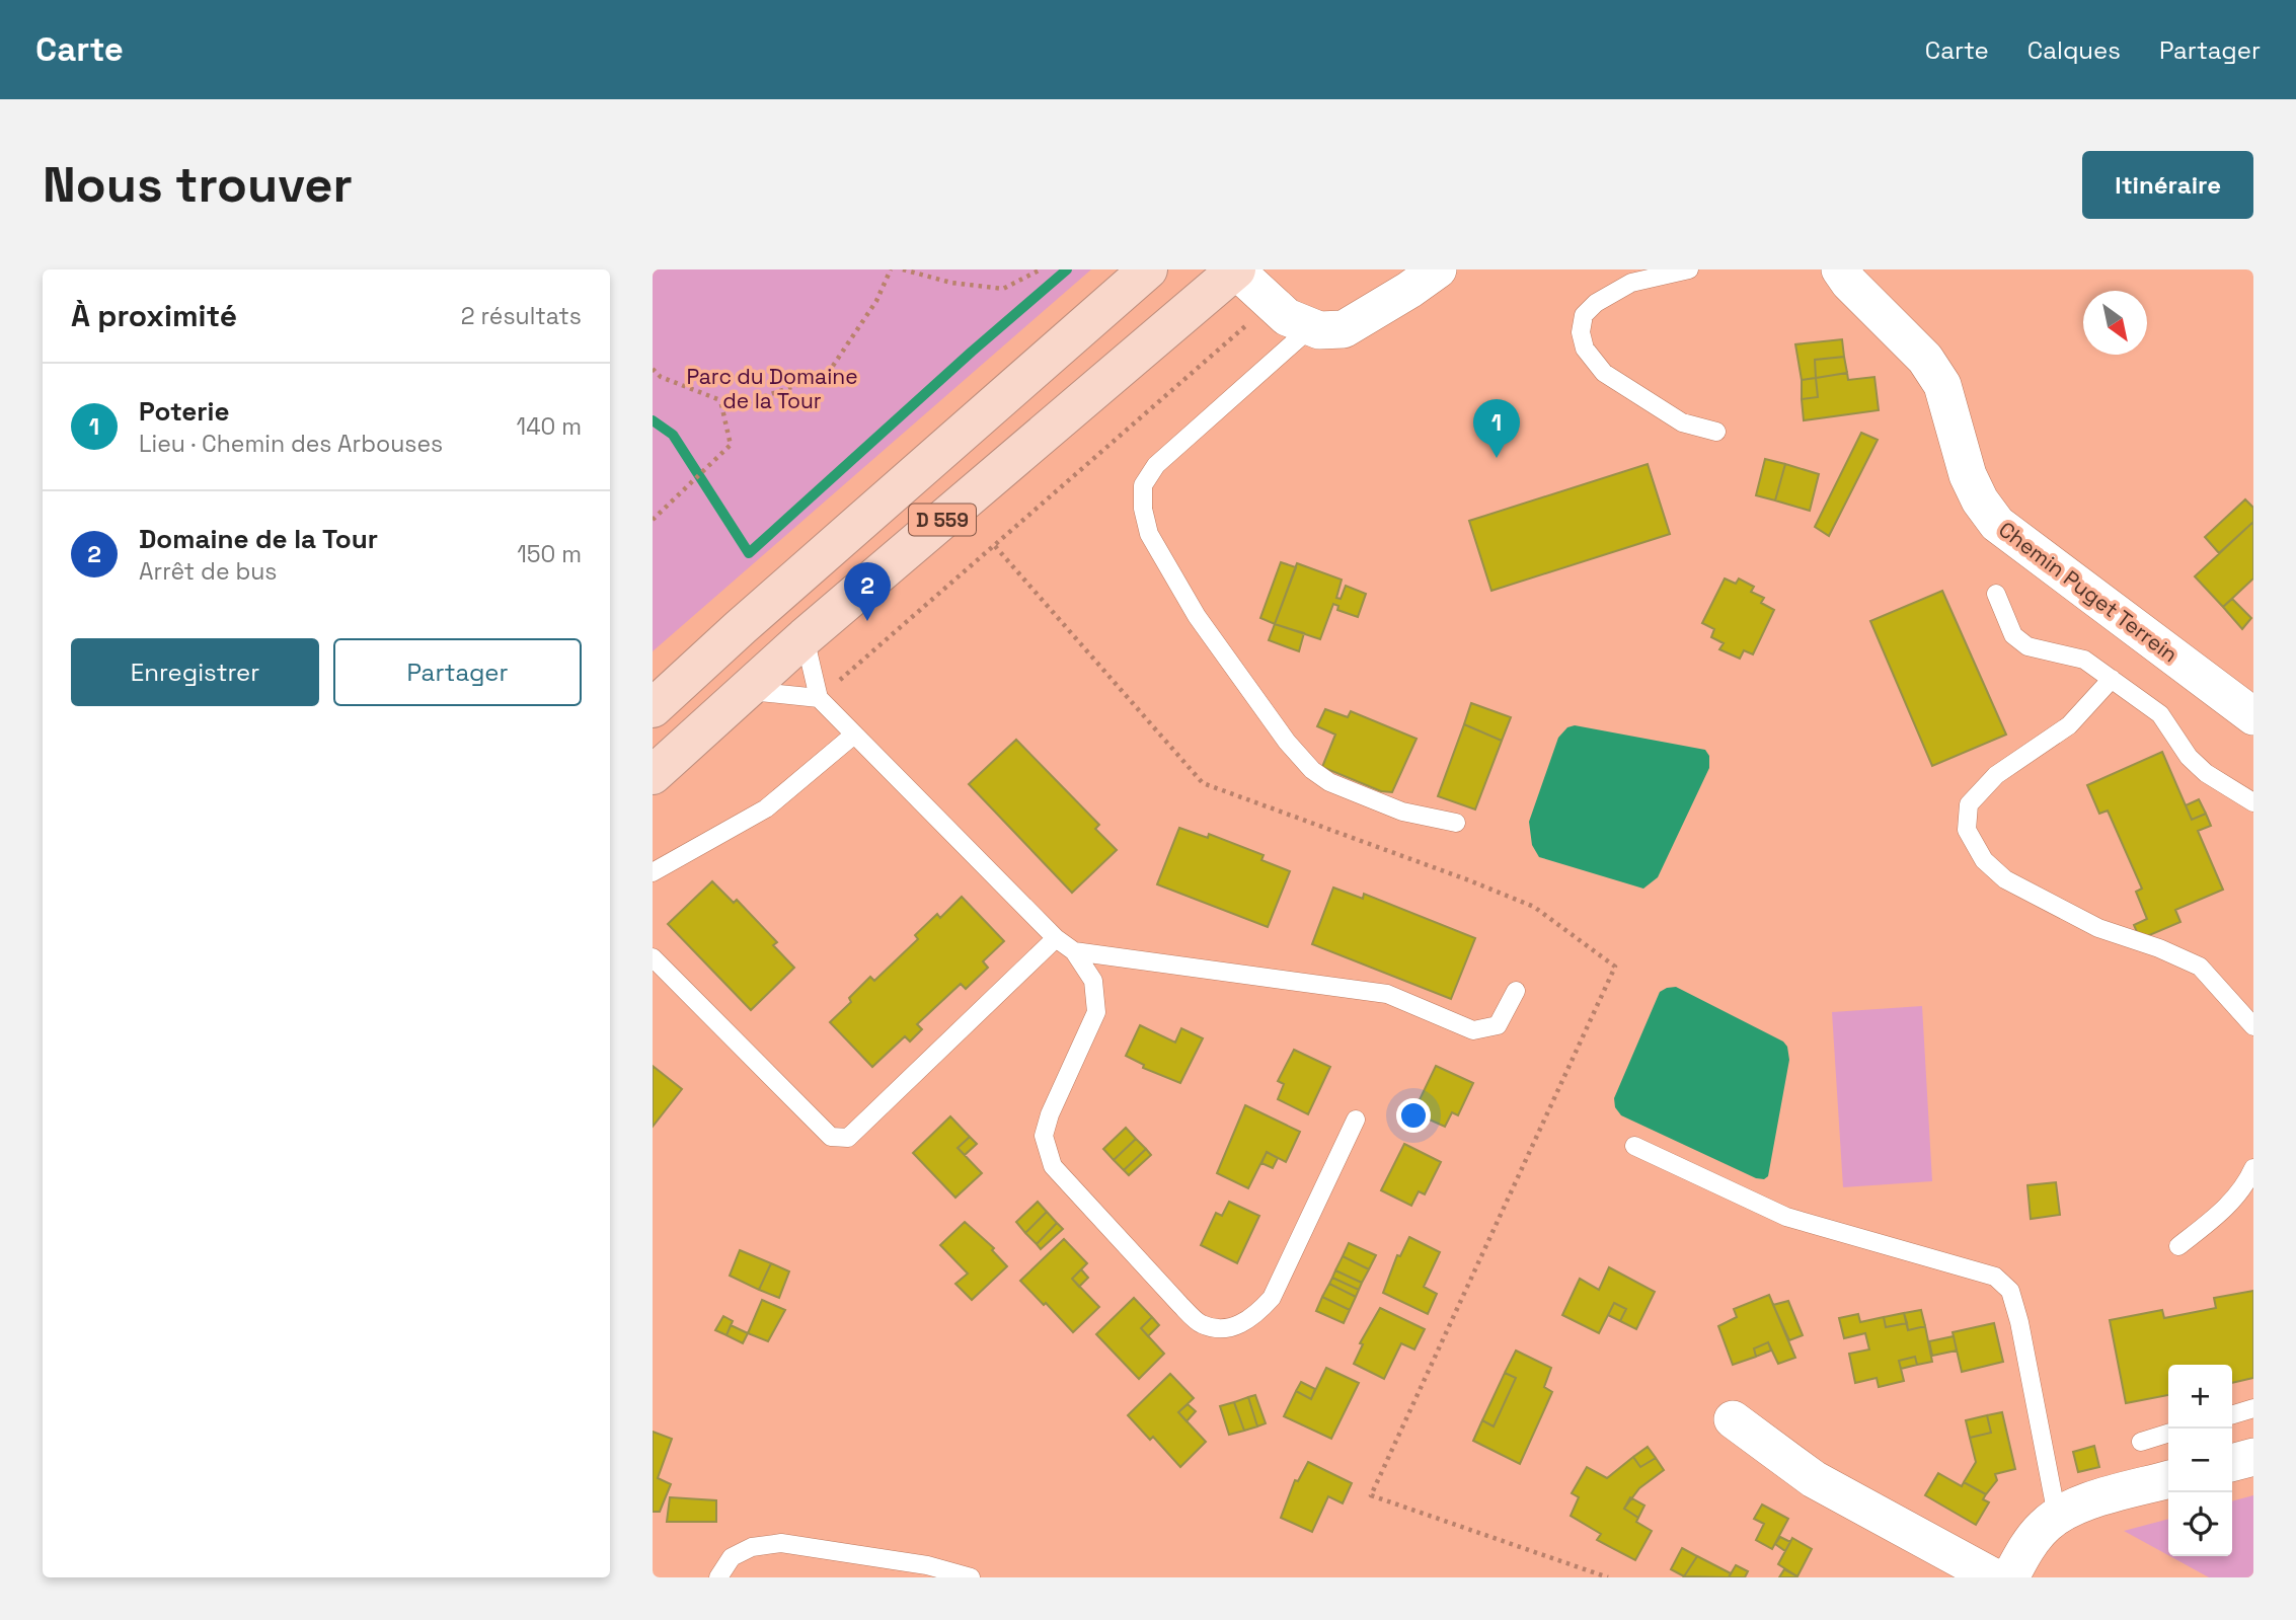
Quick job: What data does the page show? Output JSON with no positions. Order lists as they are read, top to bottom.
{
  "streets": {
    "main road": ["D 559"],
    "street": ["Chemin Puget Terrein"]
  },
  "parks": ["Parc du Domaine de la Tour"],
  "north": "bottom right",
  "page": {
    "header": "Carte",
    "nav": ["Carte", "Calques", "Partager"],
    "buttons": [
      "Itinéraire",
      ["Enregistrer", "Partager"]
    ],
    "title": "Nous trouver",
    "heading": ["À proximité", "2 résultats"],
    "list": [
      {
        "mark": "1",
        "name": "Poterie",
        "note": "Lieu · Chemin des Arbouses",
        "value": "140 m"
      },
      {
        "mark": "2",
        "name": "Domaine de la Tour",
        "note": "Arrêt de bus",
        "value": "150 m"
      }
    ],
    "pins": ["1", "2"],
    "map_buttons": ["+", "−"]
  }
}
